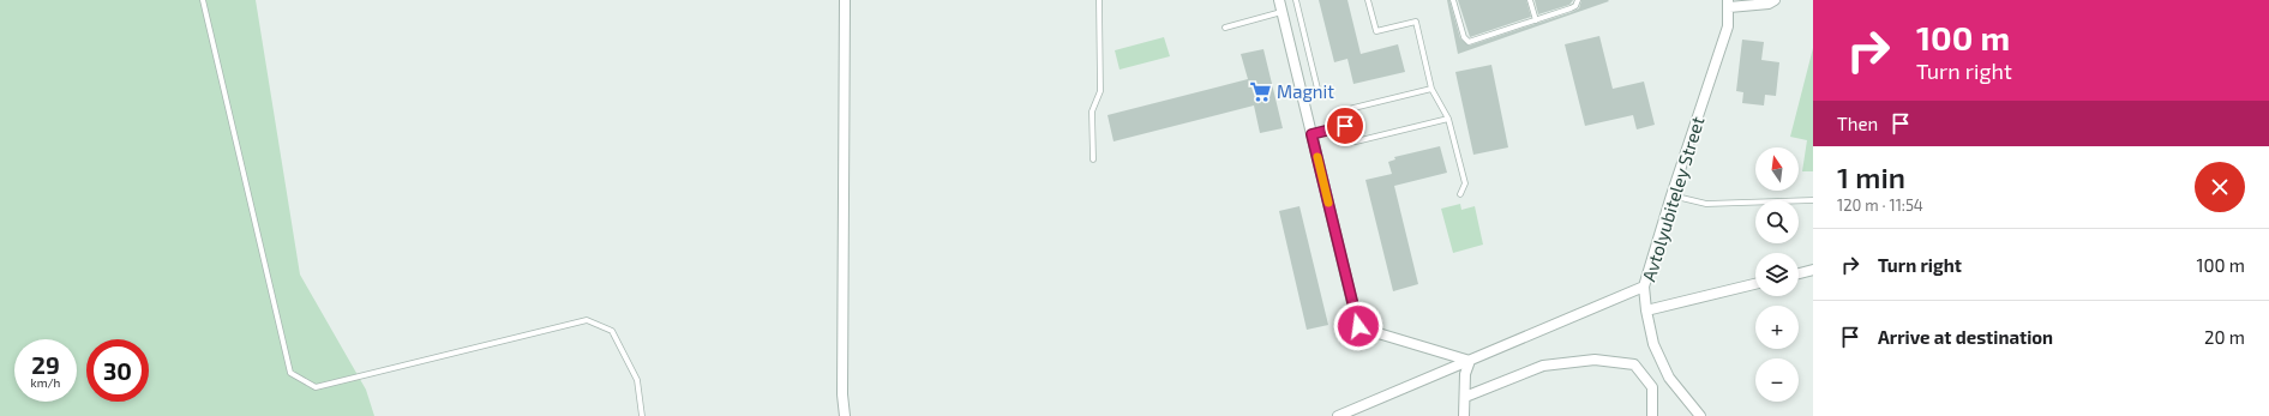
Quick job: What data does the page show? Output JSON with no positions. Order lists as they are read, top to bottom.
{
  "streets": {
    "street": ["Avtolyubiteley Street"]
  },
  "places": {
    "supermarket": ["Magnit"]
  },
  "north": "top",
  "page": {
    "turn": ["100 m", "Turn right"],
    "then": "Then",
    "heading": ["1 min", "120 m · 11:54"],
    "map_buttons": ["+", "−"],
    "list": [
      {
        "name": "Turn right",
        "value": "100 m"
      },
      {
        "name": "Arrive at destination",
        "value": "20 m"
      }
    ],
    "speed": "29 km/h",
    "limit": "30"
  }
}
